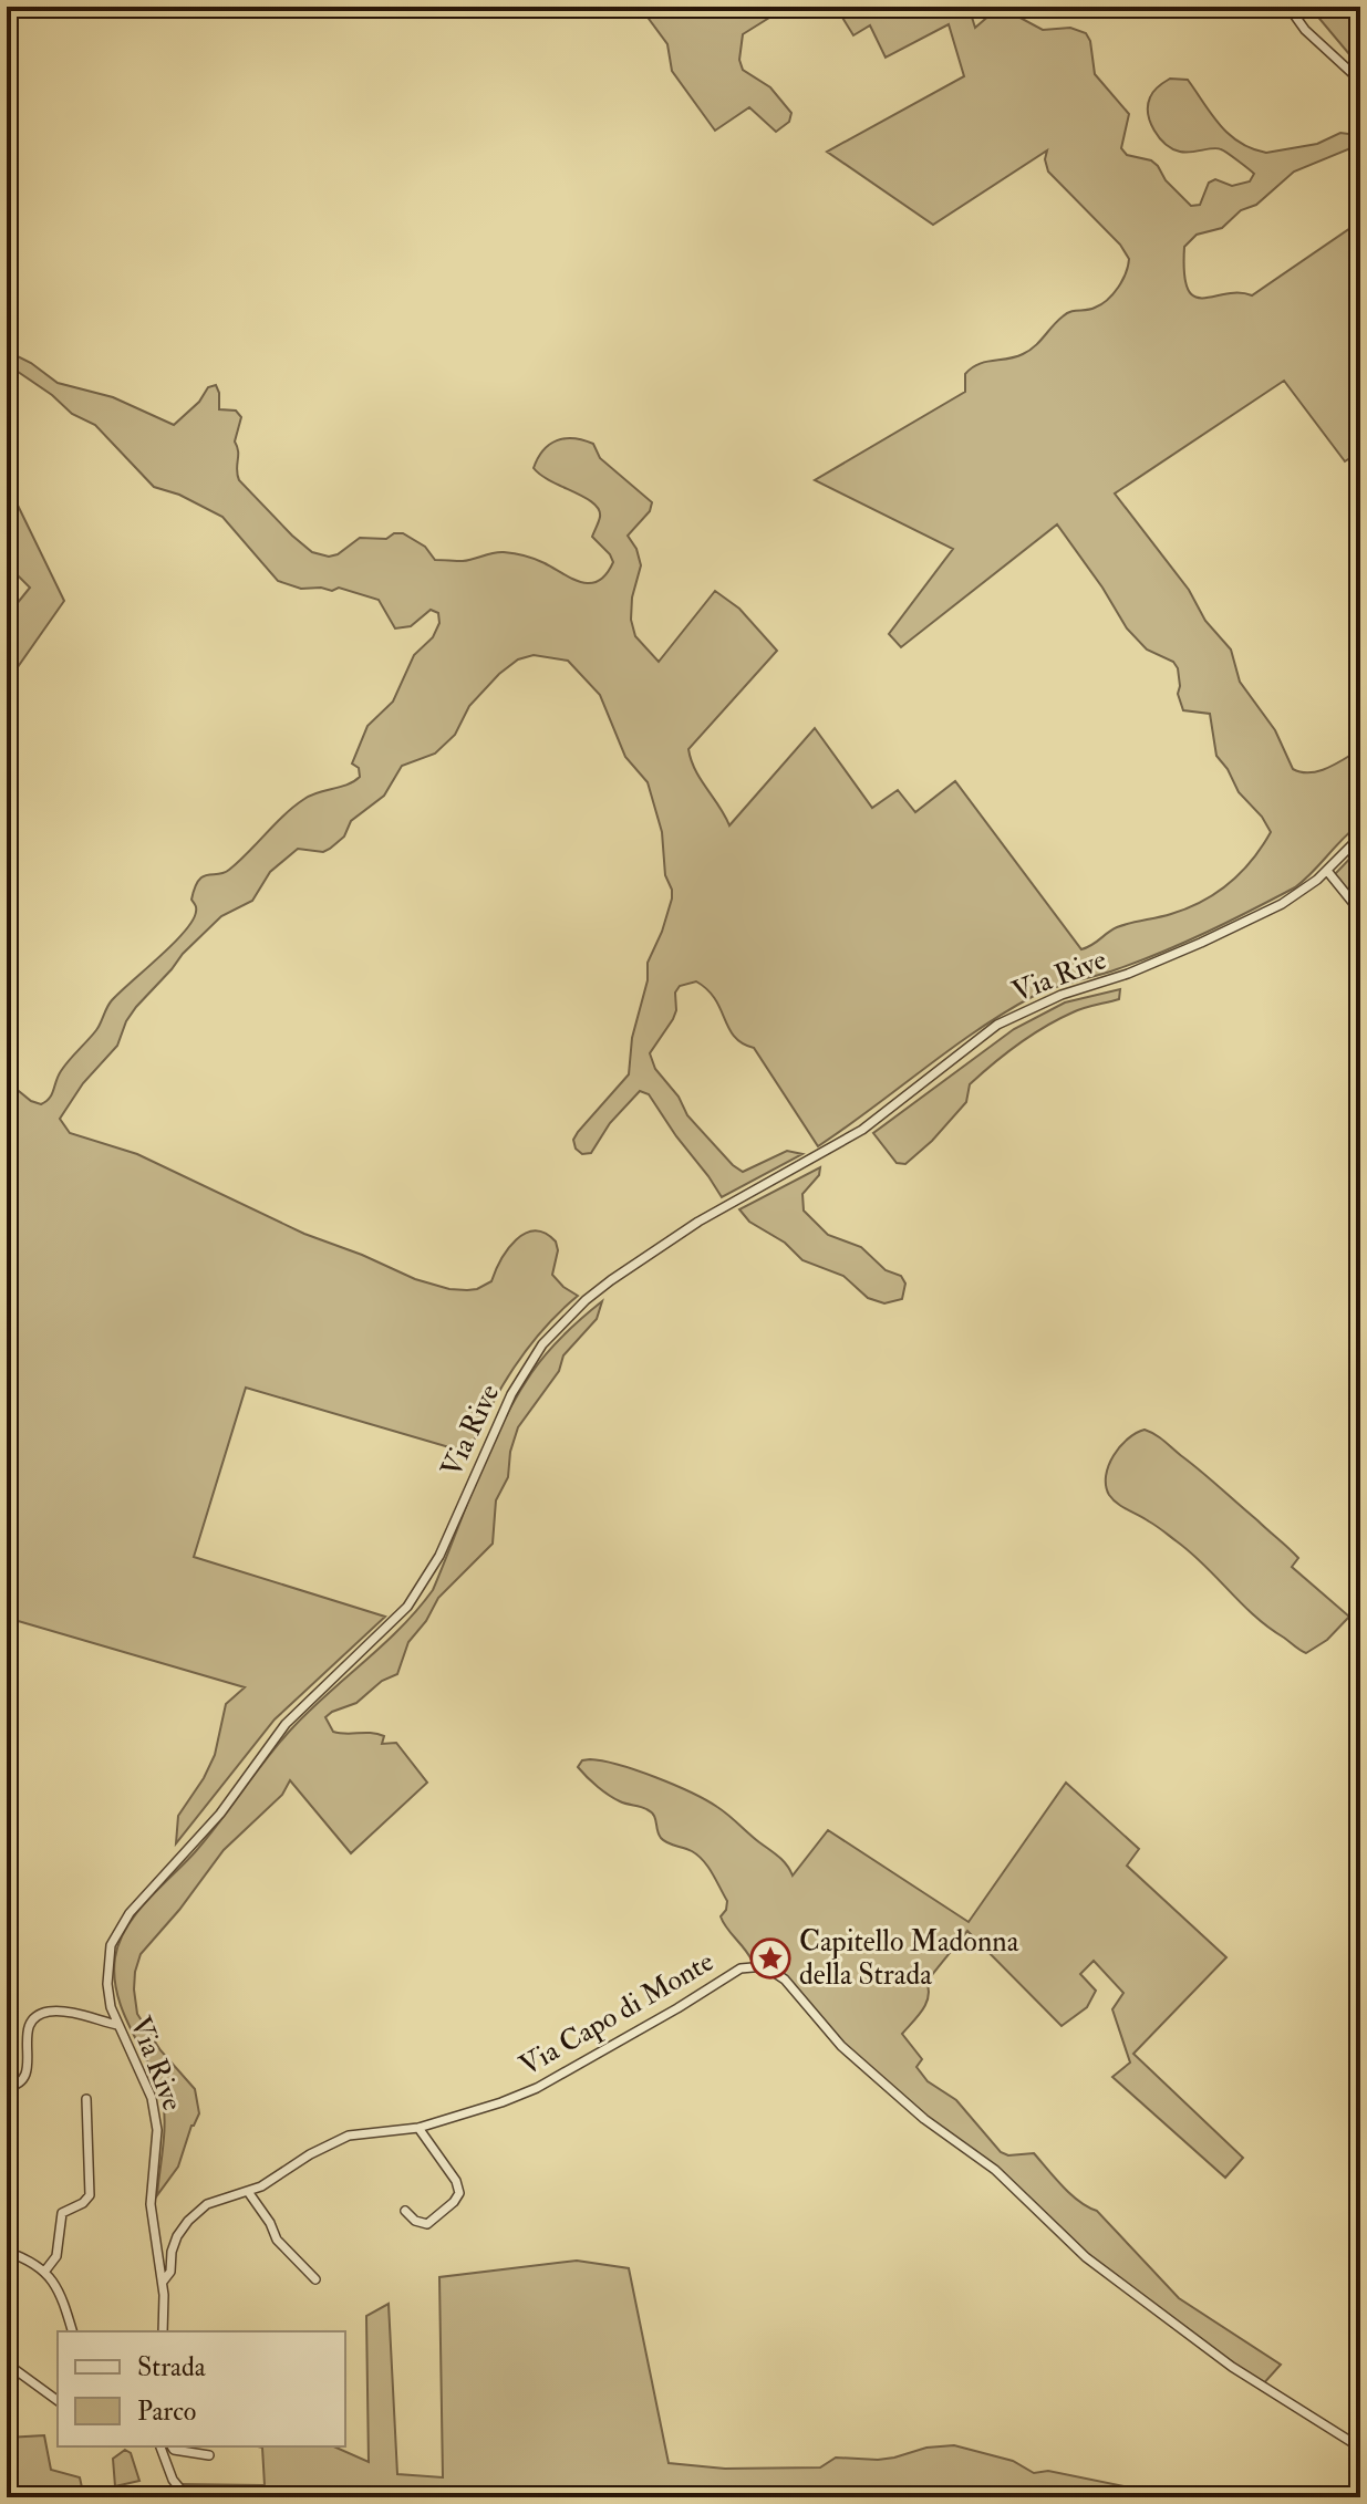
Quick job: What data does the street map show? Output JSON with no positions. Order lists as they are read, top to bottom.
{
  "streets": {
    "street": ["Via Rive", "Via Capo di Monte"]
  },
  "crossings": [
    ["Via Rive", "Via Capo di Monte"]
  ],
  "places": {
    "place": ["Capitello Madonna della Strada"]
  },
  "legend": ["Strada", "Parco"]
}
